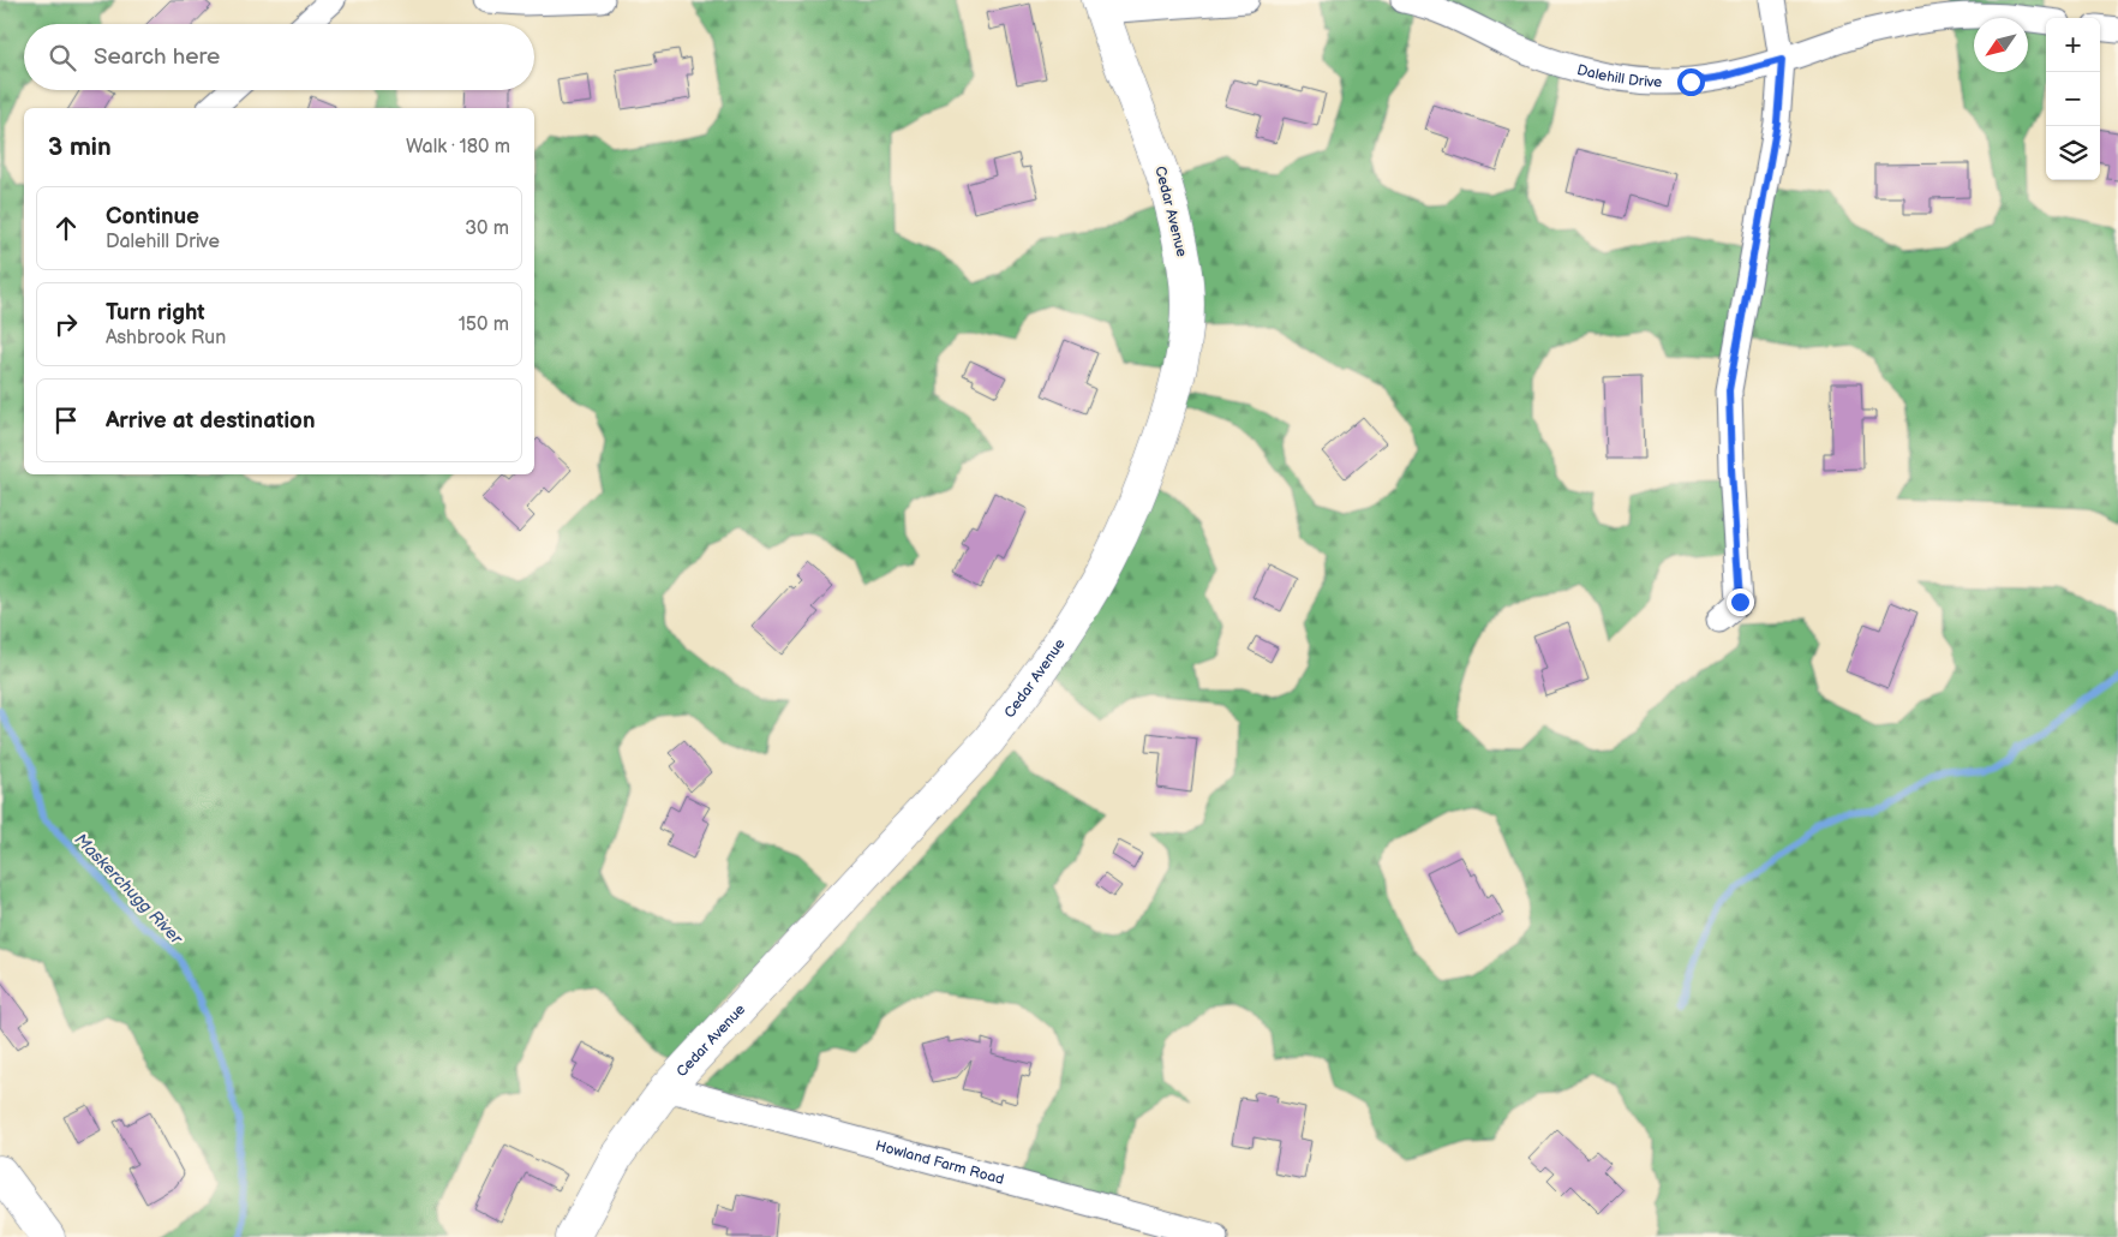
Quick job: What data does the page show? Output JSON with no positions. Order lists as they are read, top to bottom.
{
  "streets": {
    "street": ["Dalehill Drive", "Cedar Avenue", "Howland Farm Road"]
  },
  "crossings": [
    ["Cedar Avenue", "Howland Farm Road"]
  ],
  "water": ["Maskerchugg River"],
  "north": "bottom left",
  "page": {
    "map_buttons": ["+", "−"],
    "search": "Search here",
    "heading": ["3 min", "Walk · 180 m"],
    "list": [
      ["Continue", "Dalehill Drive", "30 m"],
      ["Turn right", "Ashbrook Run", "150 m"],
      "Arrive at destination"
    ]
  }
}
